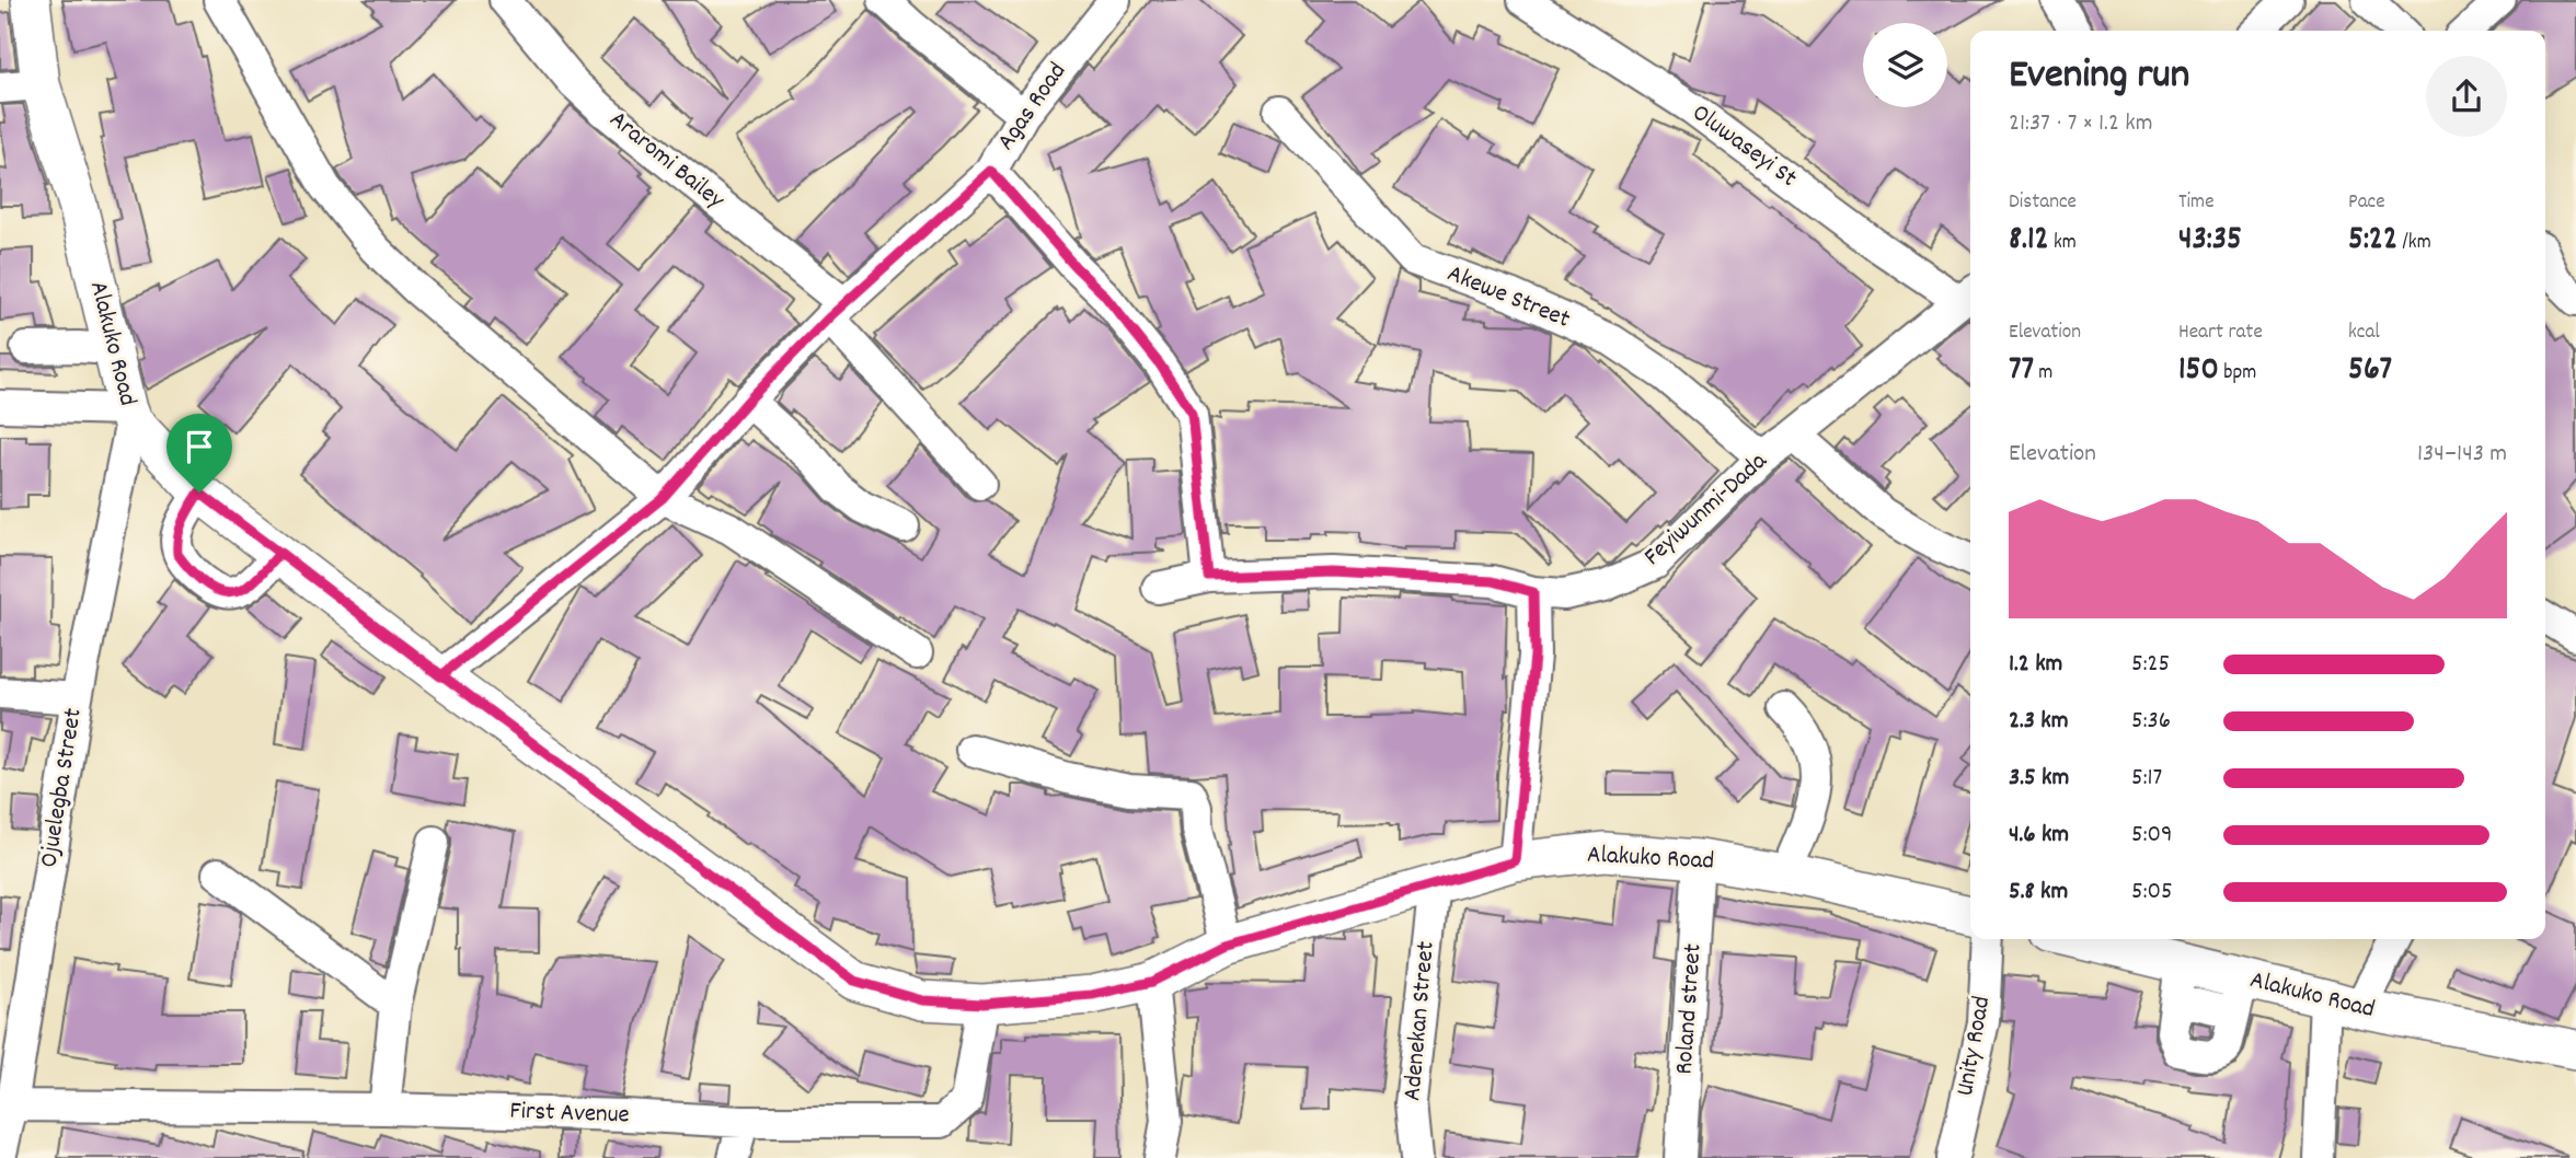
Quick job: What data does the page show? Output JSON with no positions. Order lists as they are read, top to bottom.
{
  "streets": {
    "main road": ["Alakuko Road"],
    "street": [
      "Agas Road",
      "Oluwaseyi St",
      "Araromi Bailey",
      "Akewe Street",
      "Feyiwunmi-Dada",
      "Ojuelegba Street",
      "Roland street",
      "Adenekan Street",
      "Unity Road",
      "First Avenue"
    ]
  },
  "crossings": [
    ["Agas Road", "Araromi Bailey"],
    ["Agas Road", "Alakuko Road"],
    ["Oluwaseyi St", "Feyiwunmi-Dada"],
    ["Akewe Street", "Feyiwunmi-Dada"],
    ["Alakuko Road", "Ojuelegba Street"],
    ["Alakuko Road", "Roland street"],
    ["Alakuko Road", "Adenekan Street"],
    ["Alakuko Road", "First Avenue"],
    ["Ojuelegba Street", "First Avenue"]
  ],
  "page": {
    "heading": ["Evening run", "21:37 · 7 × 1.2 km"],
    "stats": [
      ["Distance", "8.12 km"],
      ["Time", "43:35"],
      ["Pace", "5:22 /km"],
      ["Elevation", "77 m"],
      ["Heart rate", "150 bpm"],
      ["kcal", "567"]
    ],
    "chart": ["Elevation", "134–143 m"],
    "list": [
      {
        "name": "1.2 km",
        "note": "5:25"
      },
      {
        "name": "2.3 km",
        "note": "5:36"
      },
      {
        "name": "3.5 km",
        "note": "5:17"
      },
      {
        "name": "4.6 km",
        "note": "5:09"
      },
      {
        "name": "5.8 km",
        "note": "5:05"
      }
    ]
  }
}
